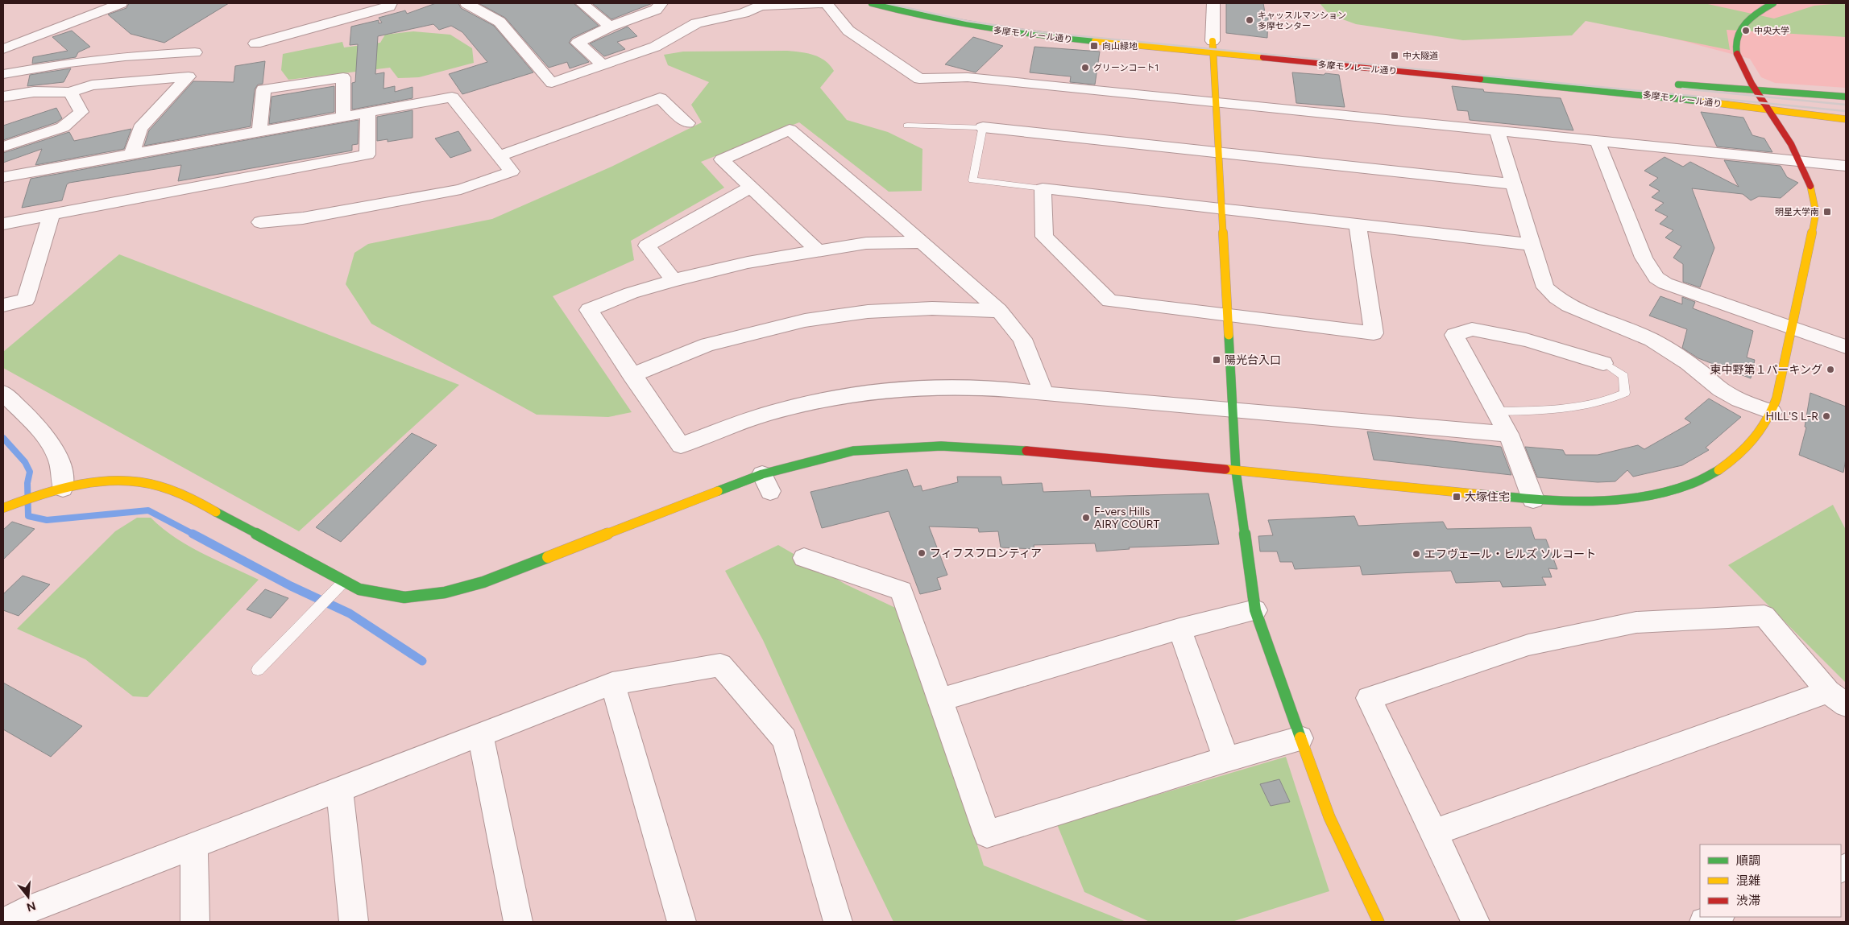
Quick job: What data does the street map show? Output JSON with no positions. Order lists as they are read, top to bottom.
{
  "streets": {
    "street": ["多摩モノレール通り"]
  },
  "places": {
    "other": [
      "キャッスルマンション 多摩センター",
      "中央大学",
      "グリーンコート1",
      "東中野第１パーキング",
      "HILL'S L-R",
      "F-vers Hills AIRY COURT",
      "フィフスフロンティア",
      "エフヴェール・ヒルズ ソルコート"
    ],
    "transit": [
      "向山緑地",
      "中大隧道",
      "明星大学南",
      "陽光台入口",
      "大塚住宅"
    ]
  },
  "legend": ["順調", "混雑", "渋滞"],
  "north": "bottom"
}
